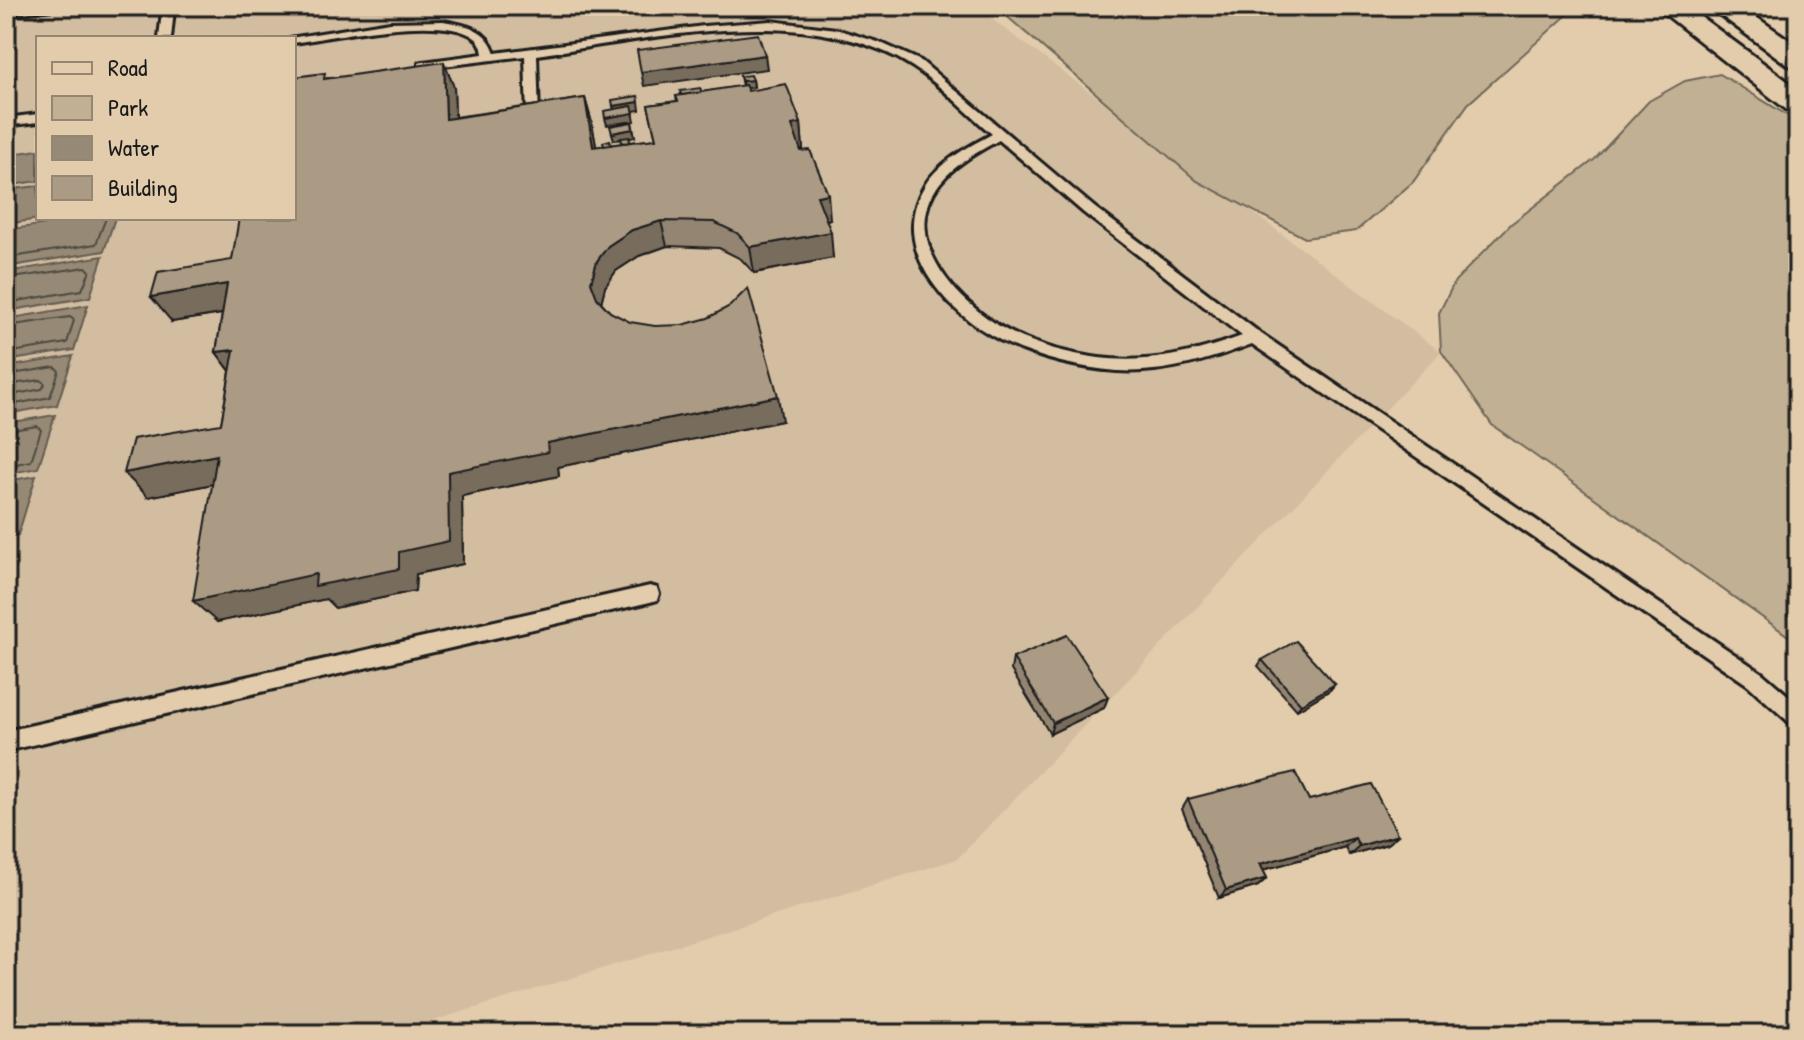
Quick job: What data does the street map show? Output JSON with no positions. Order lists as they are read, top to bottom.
{
  "legend": [
    "Road",
    "Park",
    "Water",
    "Building"
  ]
}
